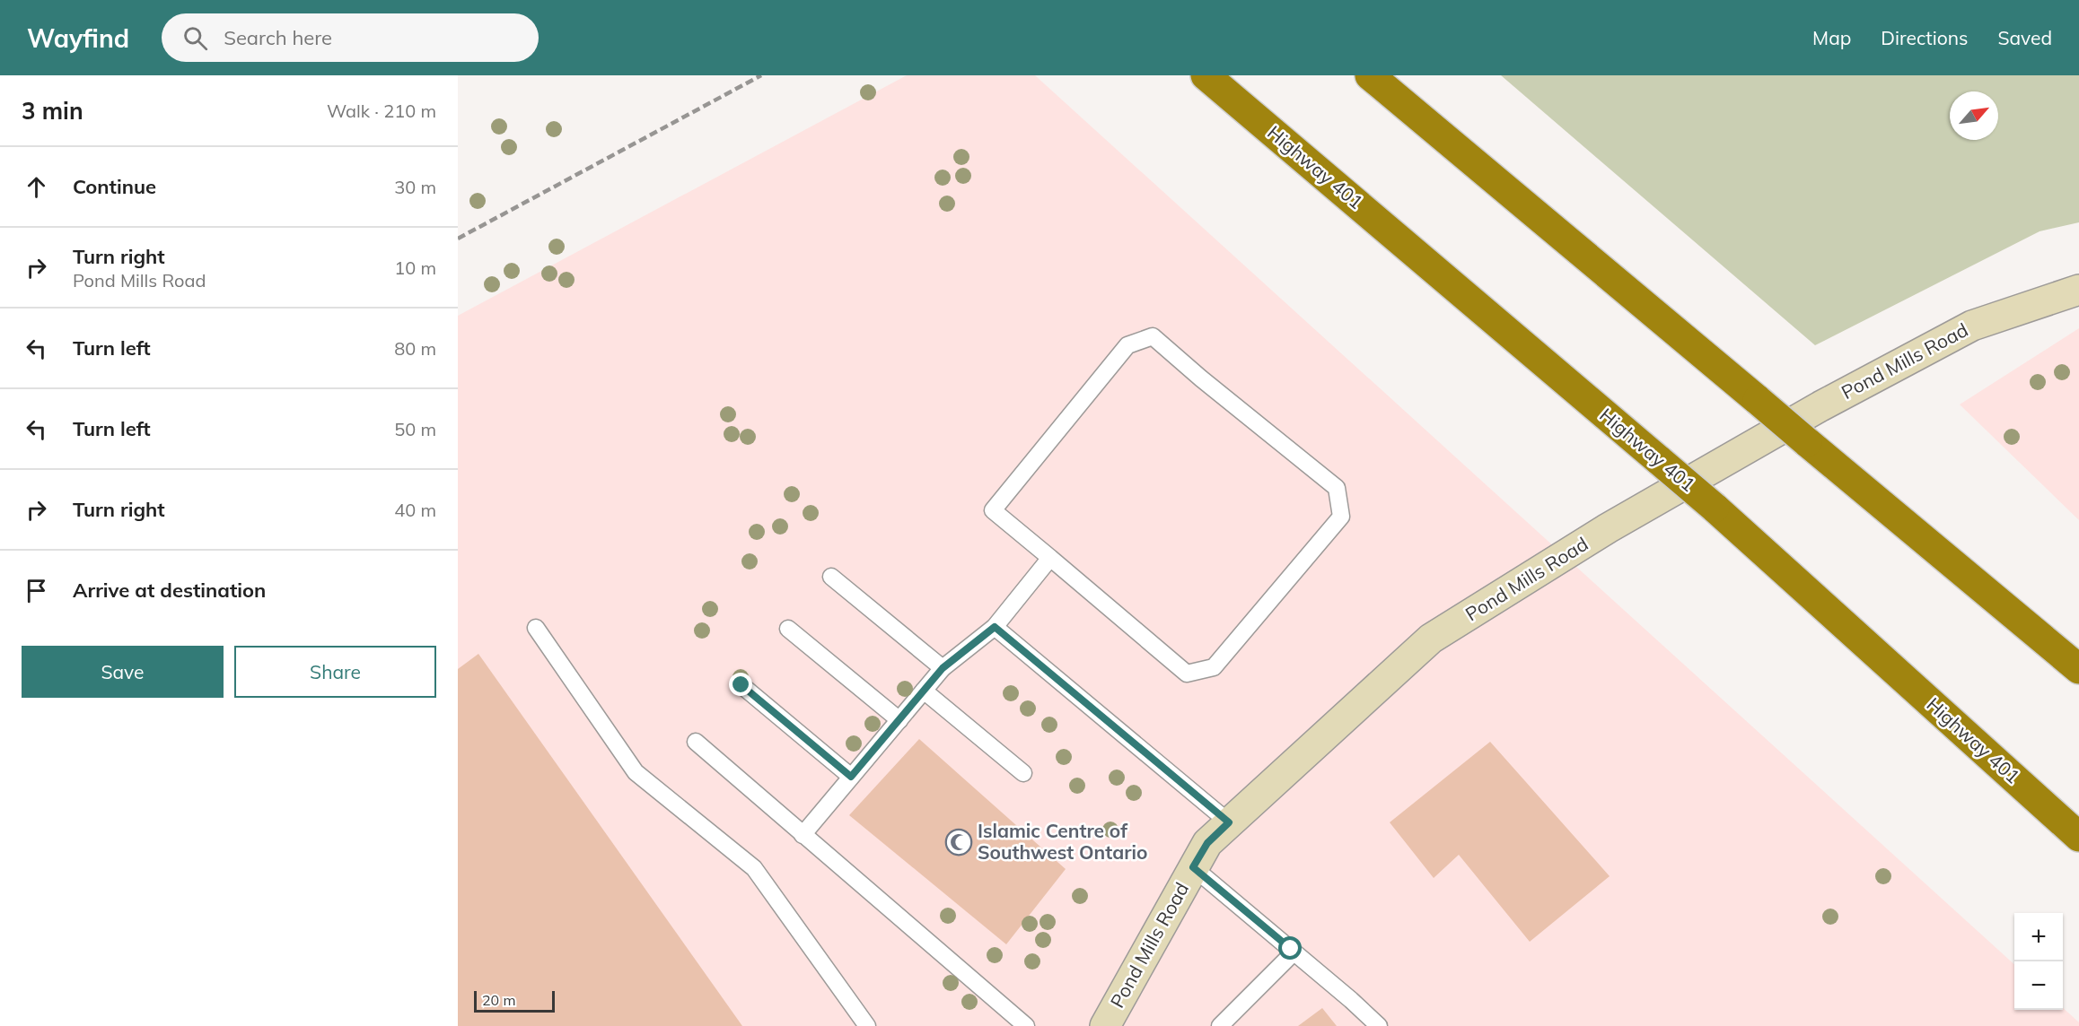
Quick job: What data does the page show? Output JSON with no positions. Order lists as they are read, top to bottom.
{
  "streets": {
    "highway": ["Highway 401"],
    "main road": ["Pond Mills Road"]
  },
  "places": {
    "mosque": ["Islamic Centre of Southwest Ontario"]
  },
  "scale_bar": "20 m",
  "north": "top right",
  "page": {
    "header": "Wayfind",
    "search": "Search here",
    "nav": ["Map", "Directions", "Saved"],
    "heading": ["3 min", "Walk · 210 m"],
    "list": [
      ["Continue", "30 m"],
      ["Turn right", "Pond Mills Road", "10 m"],
      ["Turn left", "80 m"],
      ["Turn left", "50 m"],
      ["Turn right", "40 m"],
      "Arrive at destination"
    ],
    "buttons": ["Save", "Share"],
    "map_buttons": ["+", "−"],
    "scale": "20 m"
  }
}
